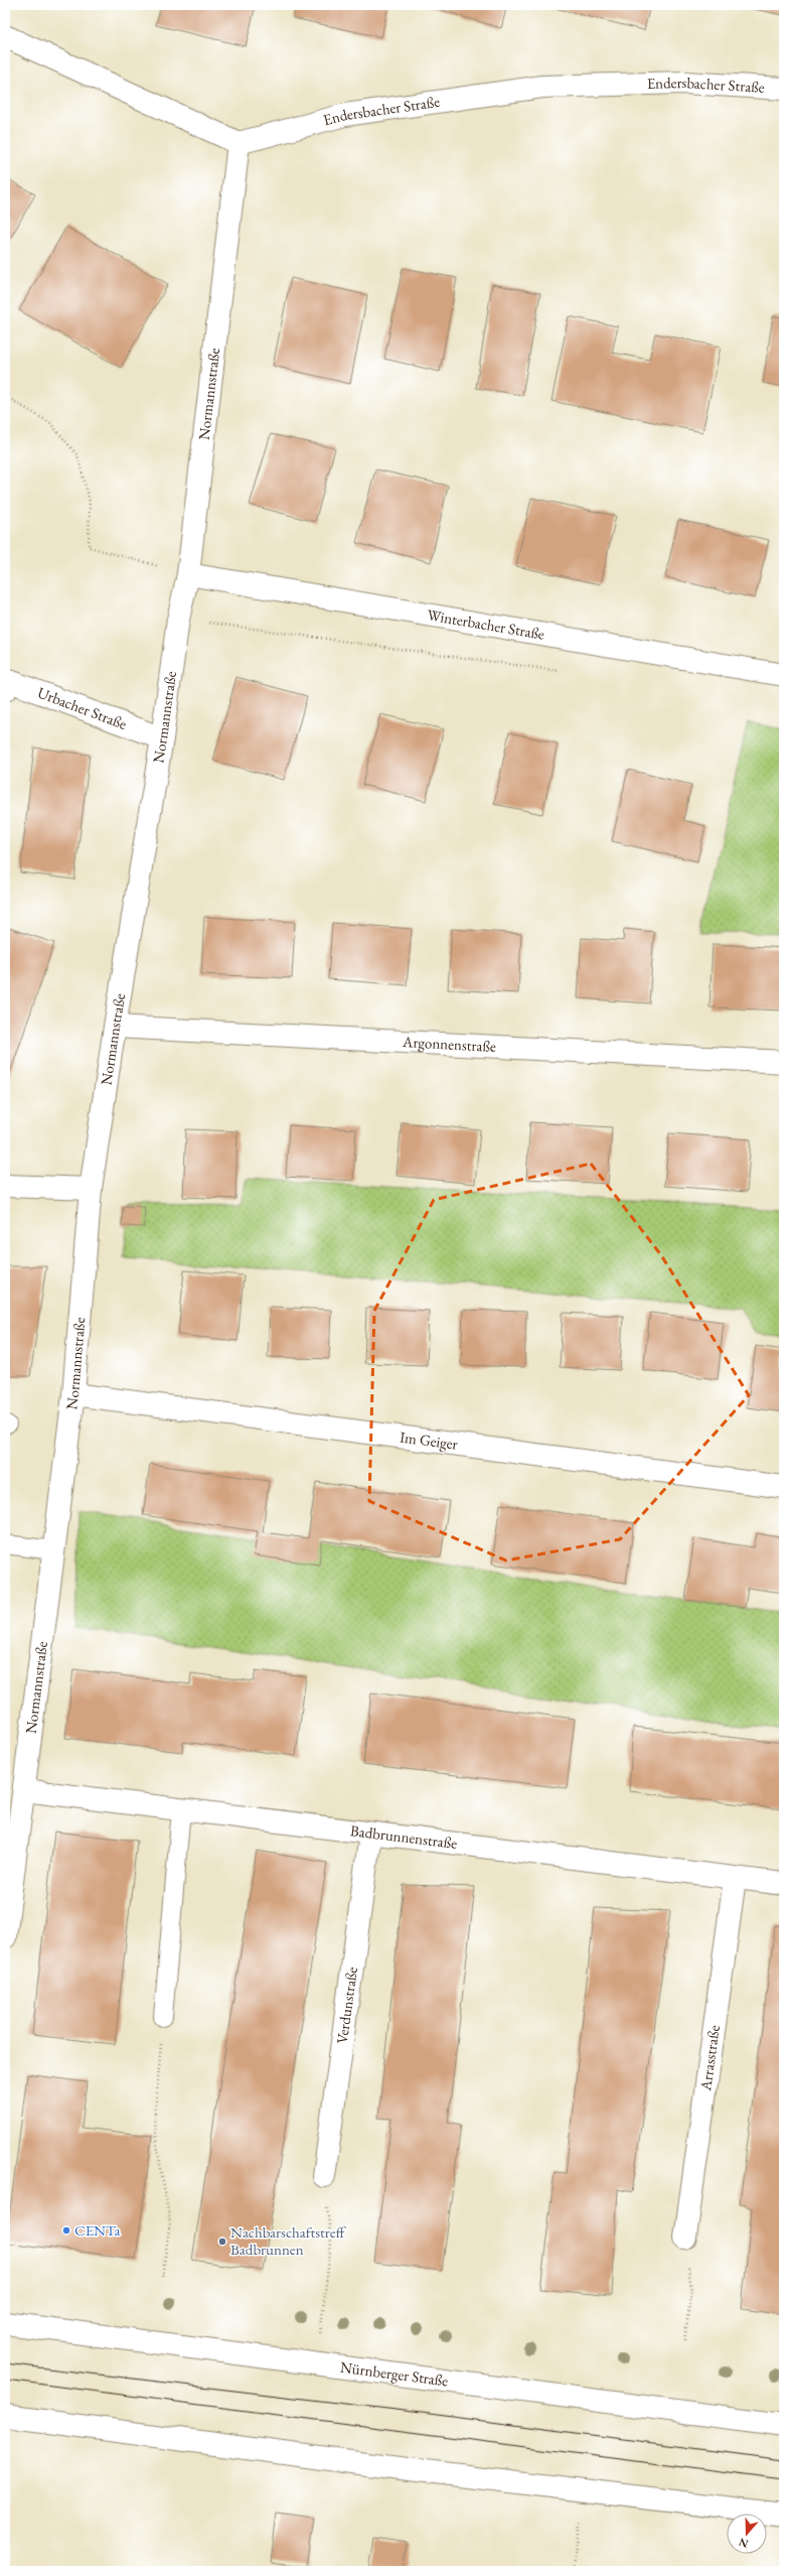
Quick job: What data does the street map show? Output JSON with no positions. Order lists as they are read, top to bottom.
{
  "streets": {
    "street": [
      "Endersbacher Straße",
      "Normannstraße",
      "Winterbacher Straße",
      "Urbacher Straße",
      "Argonnenstraße",
      "Im Geiger",
      "Badbrunnenstraße",
      "Verdunstraße",
      "Arrasstraße",
      "Nürnberger Straße"
    ]
  },
  "crossings": [
    ["Endersbacher Straße", "Normannstraße"],
    ["Normannstraße", "Winterbacher Straße"],
    ["Normannstraße", "Urbacher Straße"],
    ["Normannstraße", "Argonnenstraße"],
    ["Normannstraße", "Im Geiger"],
    ["Normannstraße", "Badbrunnenstraße"],
    ["Badbrunnenstraße", "Verdunstraße"],
    ["Badbrunnenstraße", "Arrasstraße"]
  ],
  "places": ["CENTa", "Nachbarschaftstreff Badbrunnen"],
  "north": "bottom"
}
